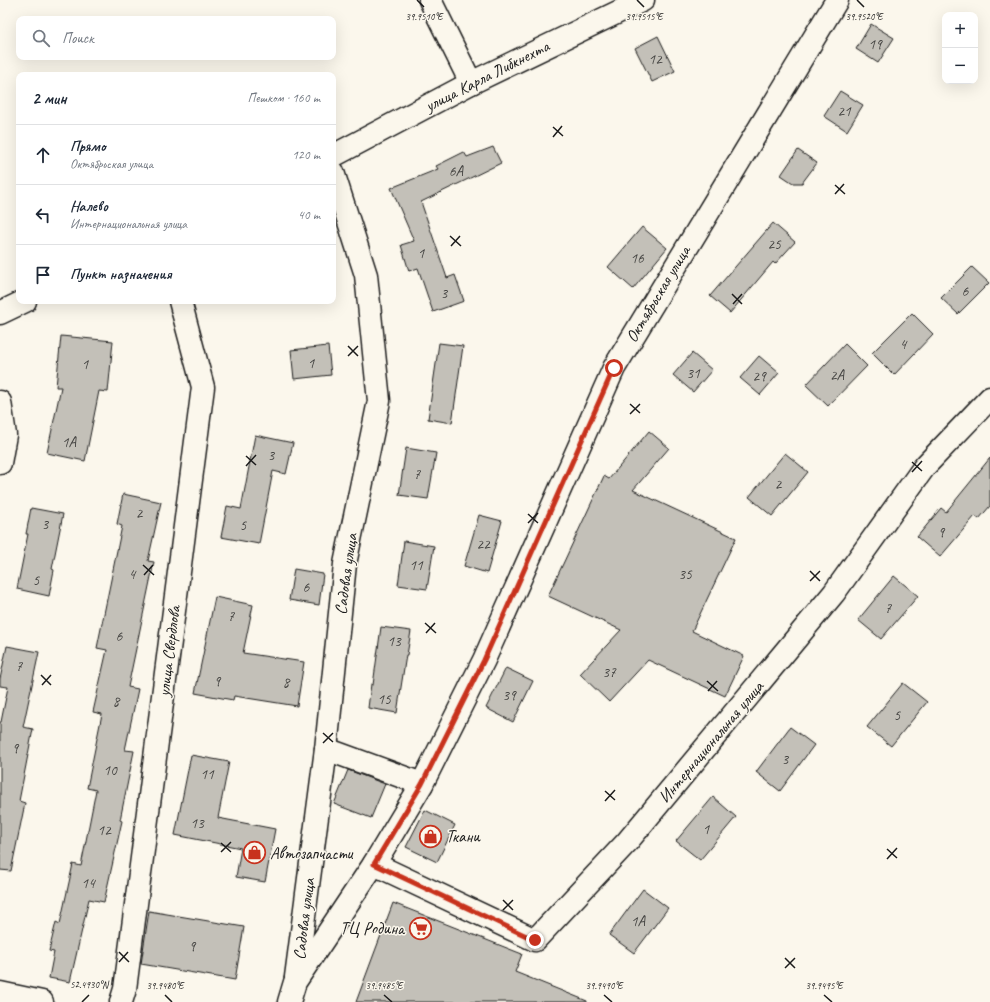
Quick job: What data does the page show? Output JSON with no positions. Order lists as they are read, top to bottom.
{
  "streets": {
    "street": [
      "улица Карла Либкнехта",
      "Октябрьская улица",
      "Садовая улица",
      "улица Свердлова",
      "Интернациональная улица"
    ]
  },
  "crossings": [
    ["Октябрьская улица", "Садовая улица"],
    ["Октябрьская улица", "Интернациональная улица"]
  ],
  "places": {
    "shop": ["Ткани", "Автозапчасти"],
    "supermarket": ["ТЦ Родина"]
  },
  "house_numbers": [
    "19",
    "12",
    "21",
    "6А",
    "25",
    "1",
    "16",
    "6",
    "3",
    "4",
    "1",
    "1",
    "31",
    "2А",
    "29",
    "1А",
    "3",
    "7",
    "2",
    "2",
    "3",
    "5",
    "9",
    "22",
    "11",
    "4",
    "35",
    "5",
    "6",
    "7",
    "7",
    "6",
    "13",
    "7",
    "37",
    "9",
    "8",
    "39",
    "15",
    "8",
    "5",
    "9",
    "3",
    "10",
    "11",
    "13",
    "1",
    "12",
    "14",
    "1А",
    "9"
  ],
  "page": {
    "map_buttons": ["+", "−"],
    "search": "Поиск",
    "heading": ["2 мин", "Пешком · 160 m"],
    "list": [
      ["Прямо", "Октябрьская улица", "120 m"],
      ["Налево", "Интернациональная улица", "40 m"],
      "Пункт назначения"
    ]
  },
  "coordinates": [
    "39.9510°E",
    "39.9515°E",
    "39.9520°E",
    "52.4930°N",
    "39.9480°E",
    "39.9485°E",
    "39.9490°E",
    "39.9495°E"
  ]
}
